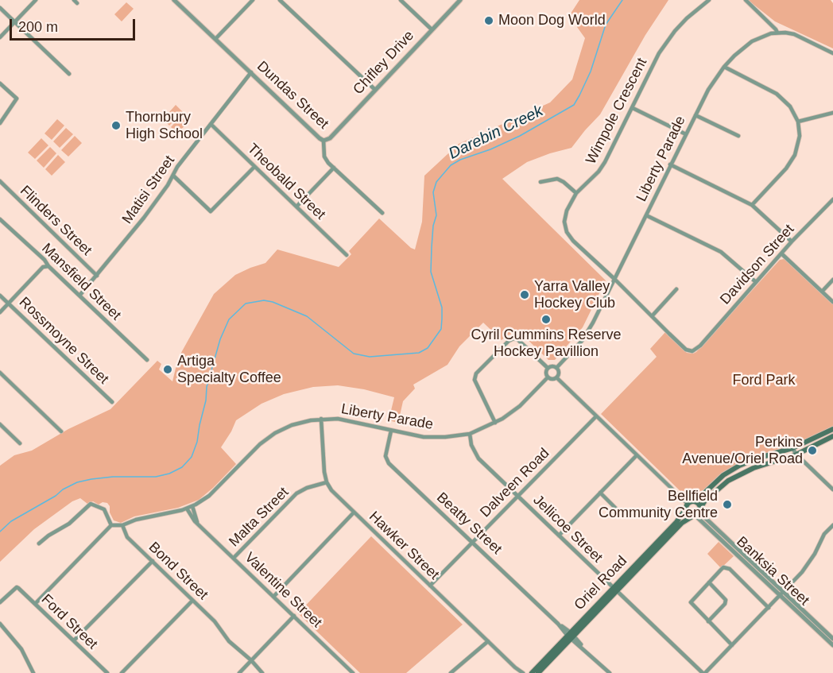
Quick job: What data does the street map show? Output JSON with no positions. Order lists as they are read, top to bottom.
{
  "streets": {
    "main road": ["Oriel Road"],
    "street": [
      "Chifley Drive",
      "Dundas Street",
      "Wimpole Crescent",
      "Liberty Parade",
      "Theobald Street",
      "Matisi Street",
      "Flinders Street",
      "Davidson Street",
      "Mansfield Street",
      "Rossmoyne Street",
      "Dalveen Road",
      "Malta Street",
      "Beatty Street",
      "Jellicoe Street",
      "Hawker Street",
      "Bond Street",
      "Banksia Street",
      "Valentine Street",
      "Ford Street"
    ]
  },
  "crossings": [
    ["Chifley Drive", "Dundas Street"],
    ["Dundas Street", "Matisi Street"],
    ["Wimpole Crescent", "Liberty Parade"],
    ["Wimpole Crescent", "Davidson Street"],
    ["Liberty Parade", "Beatty Street"],
    ["Liberty Parade", "Jellicoe Street"],
    ["Liberty Parade", "Bond Street"],
    ["Liberty Parade", "Valentine Street"],
    ["Theobald Street", "Matisi Street"],
    ["Matisi Street", "Flinders Street"],
    ["Matisi Street", "Mansfield Street"],
    ["Dalveen Road", "Beatty Street"],
    ["Dalveen Road", "Jellicoe Street"],
    ["Dalveen Road", "Hawker Street"],
    ["Malta Street", "Hawker Street"],
    ["Malta Street", "Valentine Street"],
    ["Beatty Street", "Oriel Road"],
    ["Jellicoe Street", "Oriel Road"],
    ["Banksia Street", "Oriel Road"]
  ],
  "water": ["Darebin Creek"],
  "parks": ["Ford Park"],
  "places": [
    "Moon Dog World",
    "Thornbury High School",
    "Yarra Valley Hockey Club",
    "Cyril Cummins Reserve Hockey Pavillion",
    "Artiga Specialty Coffee",
    "Perkins Avenue/Oriel Road",
    "Bellfield Community Centre"
  ],
  "scale_bar": "200 m"
}
